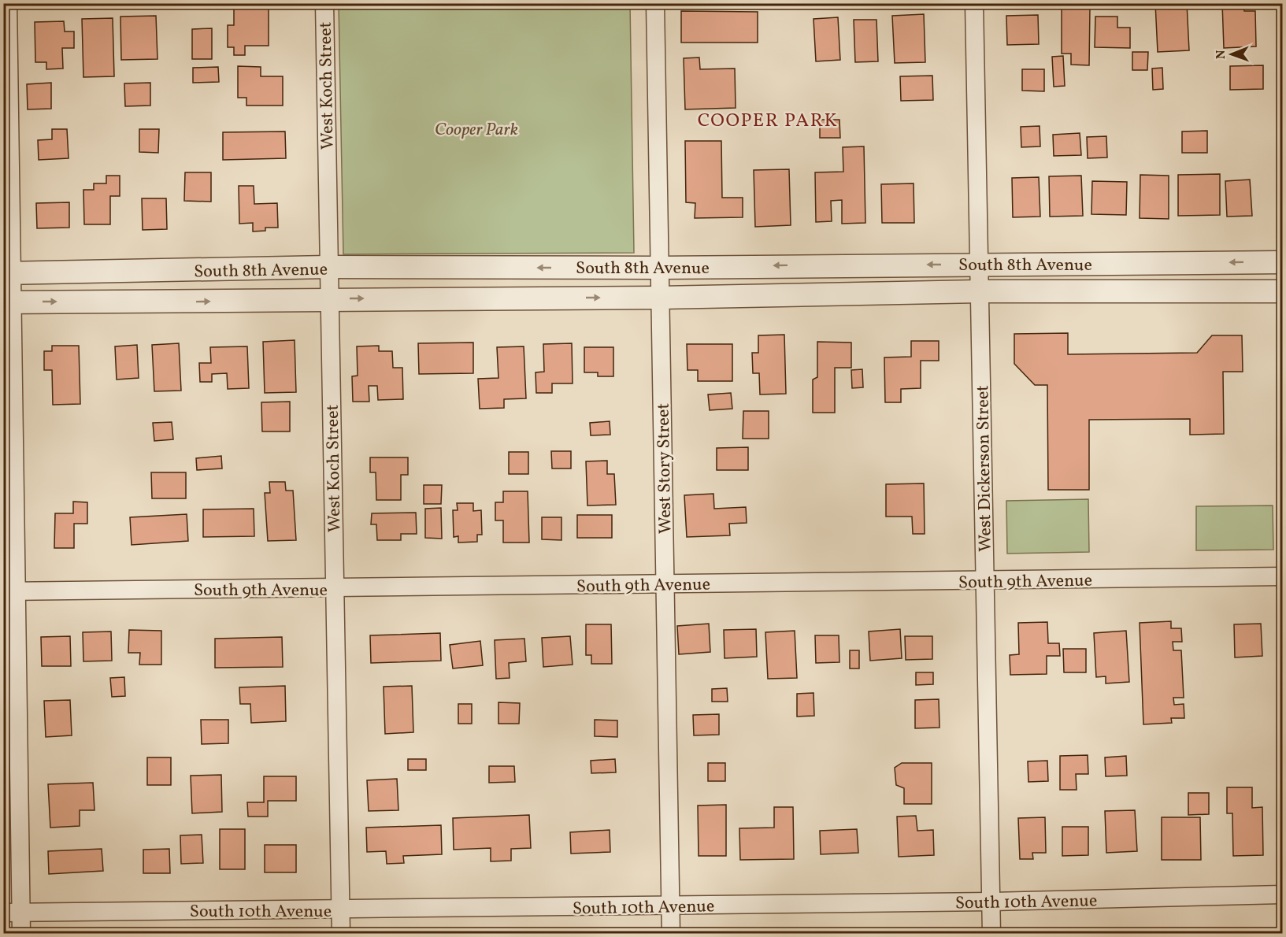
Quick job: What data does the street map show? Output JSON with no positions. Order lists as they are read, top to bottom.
{
  "streets": {
    "street": [
      "West Koch Street",
      "South 8th Avenue",
      "West Story Street",
      "West Dickerson Street",
      "South 9th Avenue",
      "South 10th Avenue"
    ]
  },
  "crossings": [
    ["West Koch Street", "South 8th Avenue"],
    ["West Koch Street", "South 9th Avenue"],
    ["West Koch Street", "South 10th Avenue"],
    ["South 8th Avenue", "West Story Street"],
    ["South 8th Avenue", "West Dickerson Street"],
    ["West Story Street", "South 9th Avenue"],
    ["West Story Street", "South 10th Avenue"],
    ["West Dickerson Street", "South 9th Avenue"],
    ["West Dickerson Street", "South 10th Avenue"]
  ],
  "districts": ["COOPER PARK"],
  "parks": ["Cooper Park"],
  "north": "left"
}
